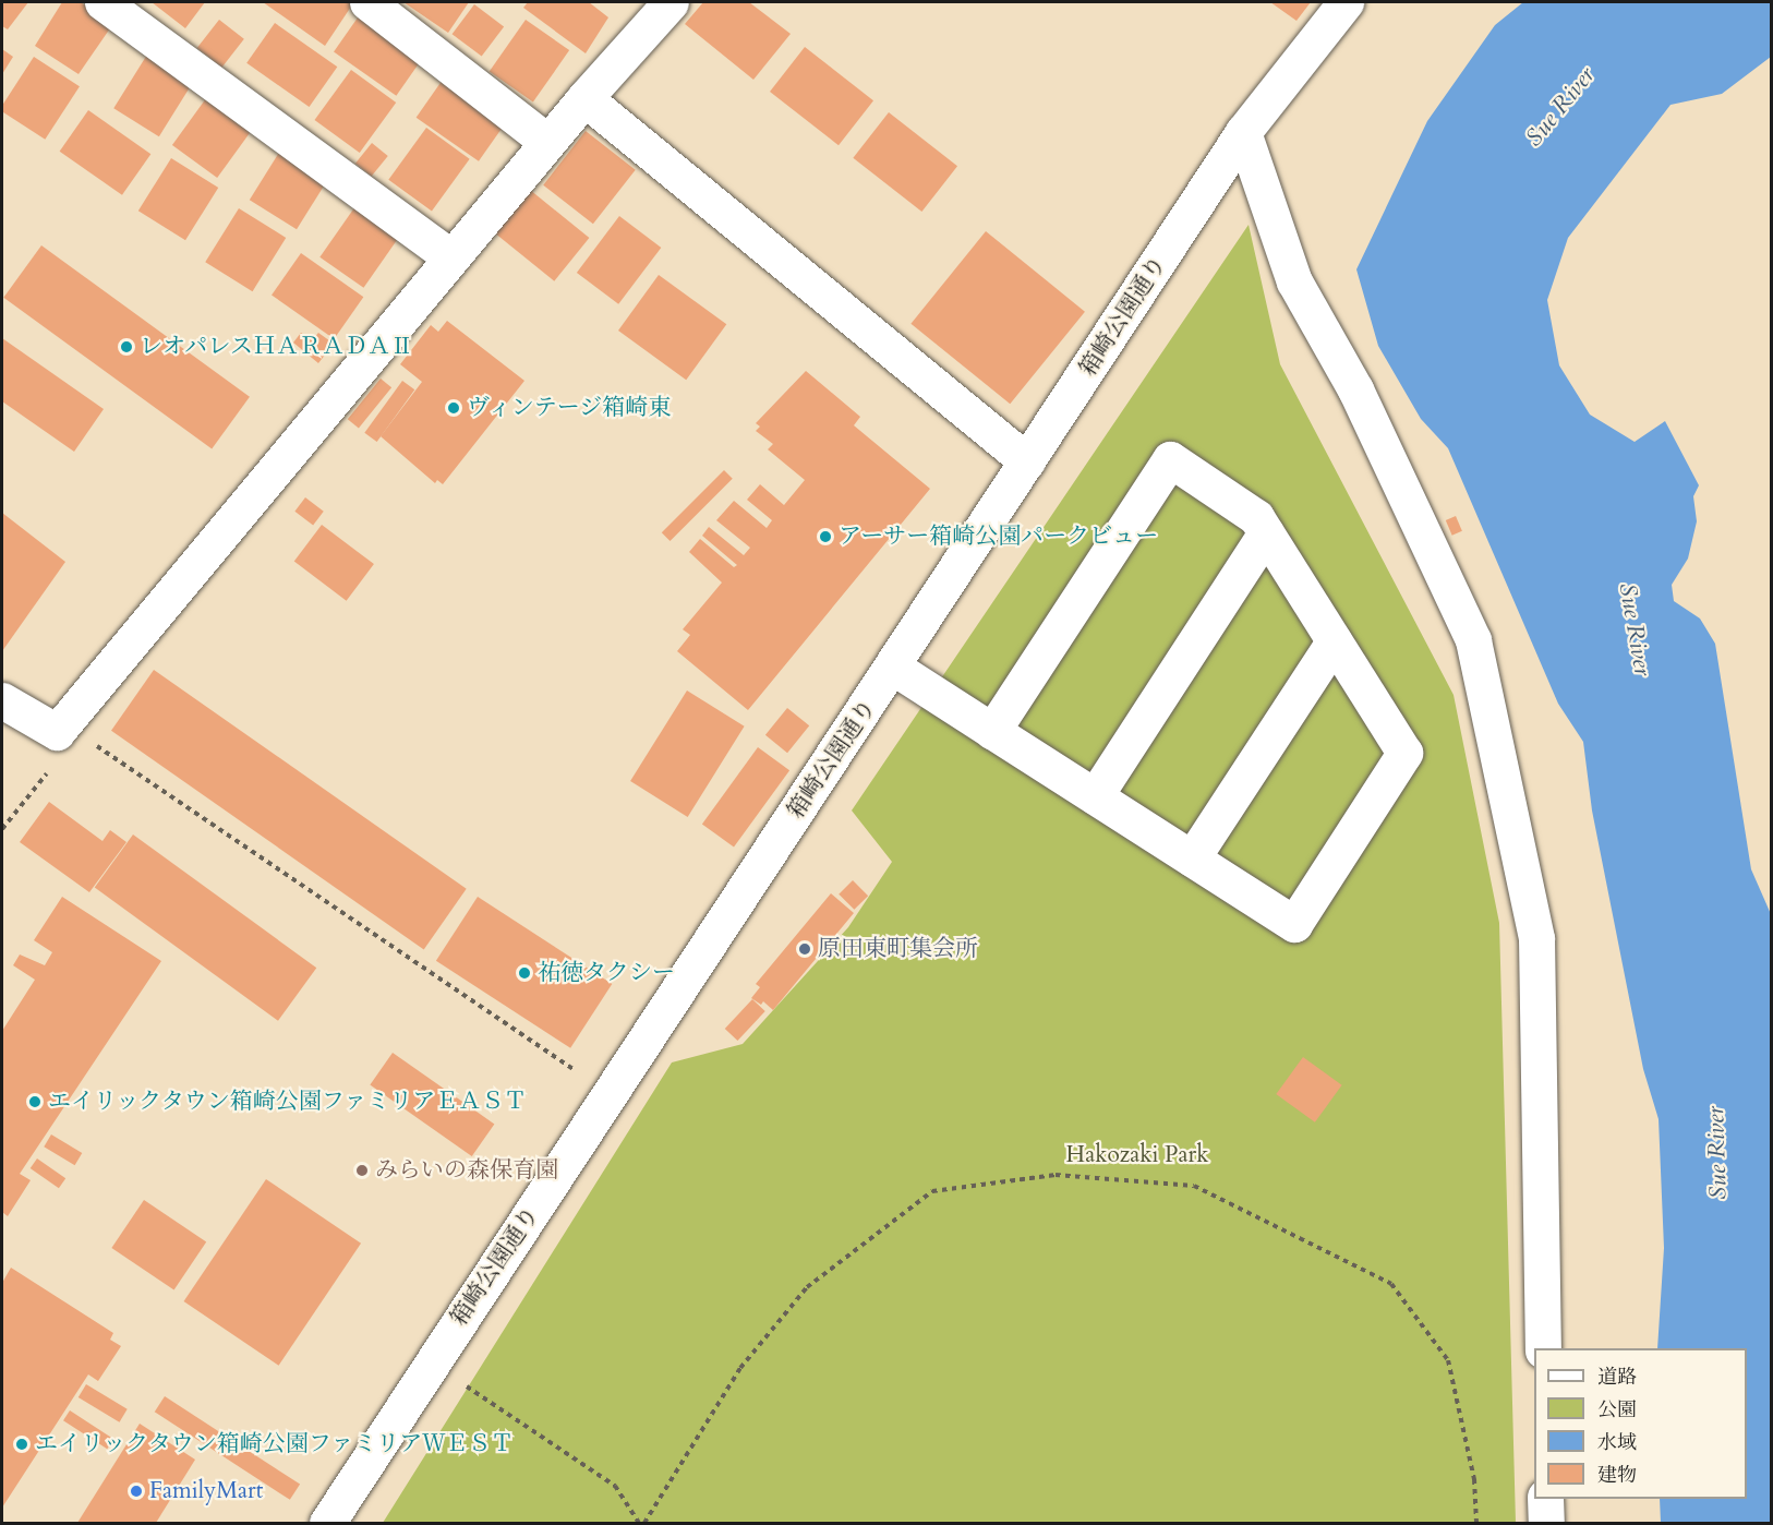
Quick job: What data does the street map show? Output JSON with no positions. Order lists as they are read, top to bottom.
{
  "streets": {
    "street": ["箱崎公園通り"]
  },
  "water": ["Sue River"],
  "parks": ["Hakozaki Park"],
  "places": [
    "レオパレスＨＡＲＡＤＡⅡ",
    "ヴィンテージ箱崎東",
    "アーサー箱崎公園パークビュー",
    "原田東町集会所",
    "祐徳タクシー",
    "エイリックタウン箱崎公園ファミリアＥＡＳＴ",
    "みらいの森保育園",
    "エイリックタウン箱崎公園ファミリアＷＥＳＴ",
    "FamilyMart"
  ],
  "legend": [
    "道路",
    "公園",
    "水域",
    "建物"
  ]
}
